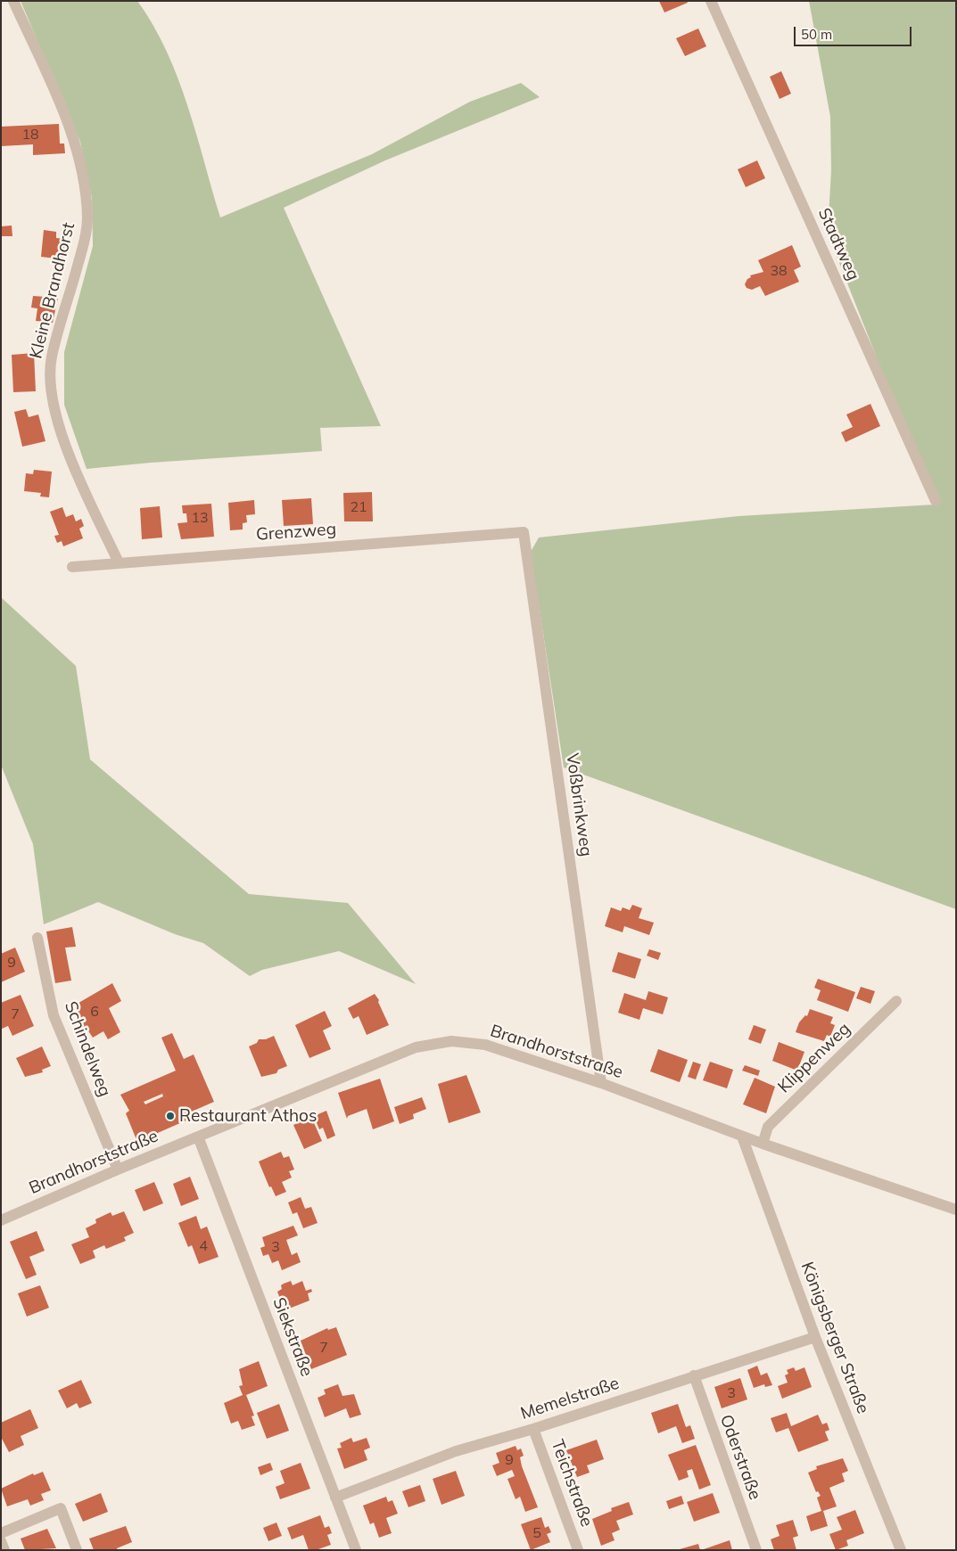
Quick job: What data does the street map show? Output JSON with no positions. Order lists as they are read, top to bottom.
{
  "streets": {
    "street": [
      "Stadtweg",
      "Kleine Brandhorst",
      "Grenzweg",
      "Voßbrinkweg",
      "Schindelweg",
      "Brandhorststraße",
      "Klippenweg",
      "Siekstraße",
      "Königsberger Straße",
      "Memelstraße",
      "Oderstraße",
      "Teichstraße"
    ]
  },
  "crossings": [
    ["Kleine Brandhorst", "Grenzweg"],
    ["Grenzweg", "Voßbrinkweg"],
    ["Voßbrinkweg", "Brandhorststraße"],
    ["Schindelweg", "Brandhorststraße"],
    ["Brandhorststraße", "Klippenweg"],
    ["Brandhorststraße", "Siekstraße"],
    ["Brandhorststraße", "Königsberger Straße"],
    ["Siekstraße", "Memelstraße"],
    ["Königsberger Straße", "Memelstraße"],
    ["Memelstraße", "Oderstraße"],
    ["Memelstraße", "Teichstraße"]
  ],
  "places": ["Restaurant Athos"],
  "house_numbers": [
    "18",
    "38",
    "21",
    "13",
    "9",
    "6",
    "7",
    "4",
    "3",
    "7",
    "3",
    "9",
    "5"
  ],
  "scale_bar": "50 m"
}
